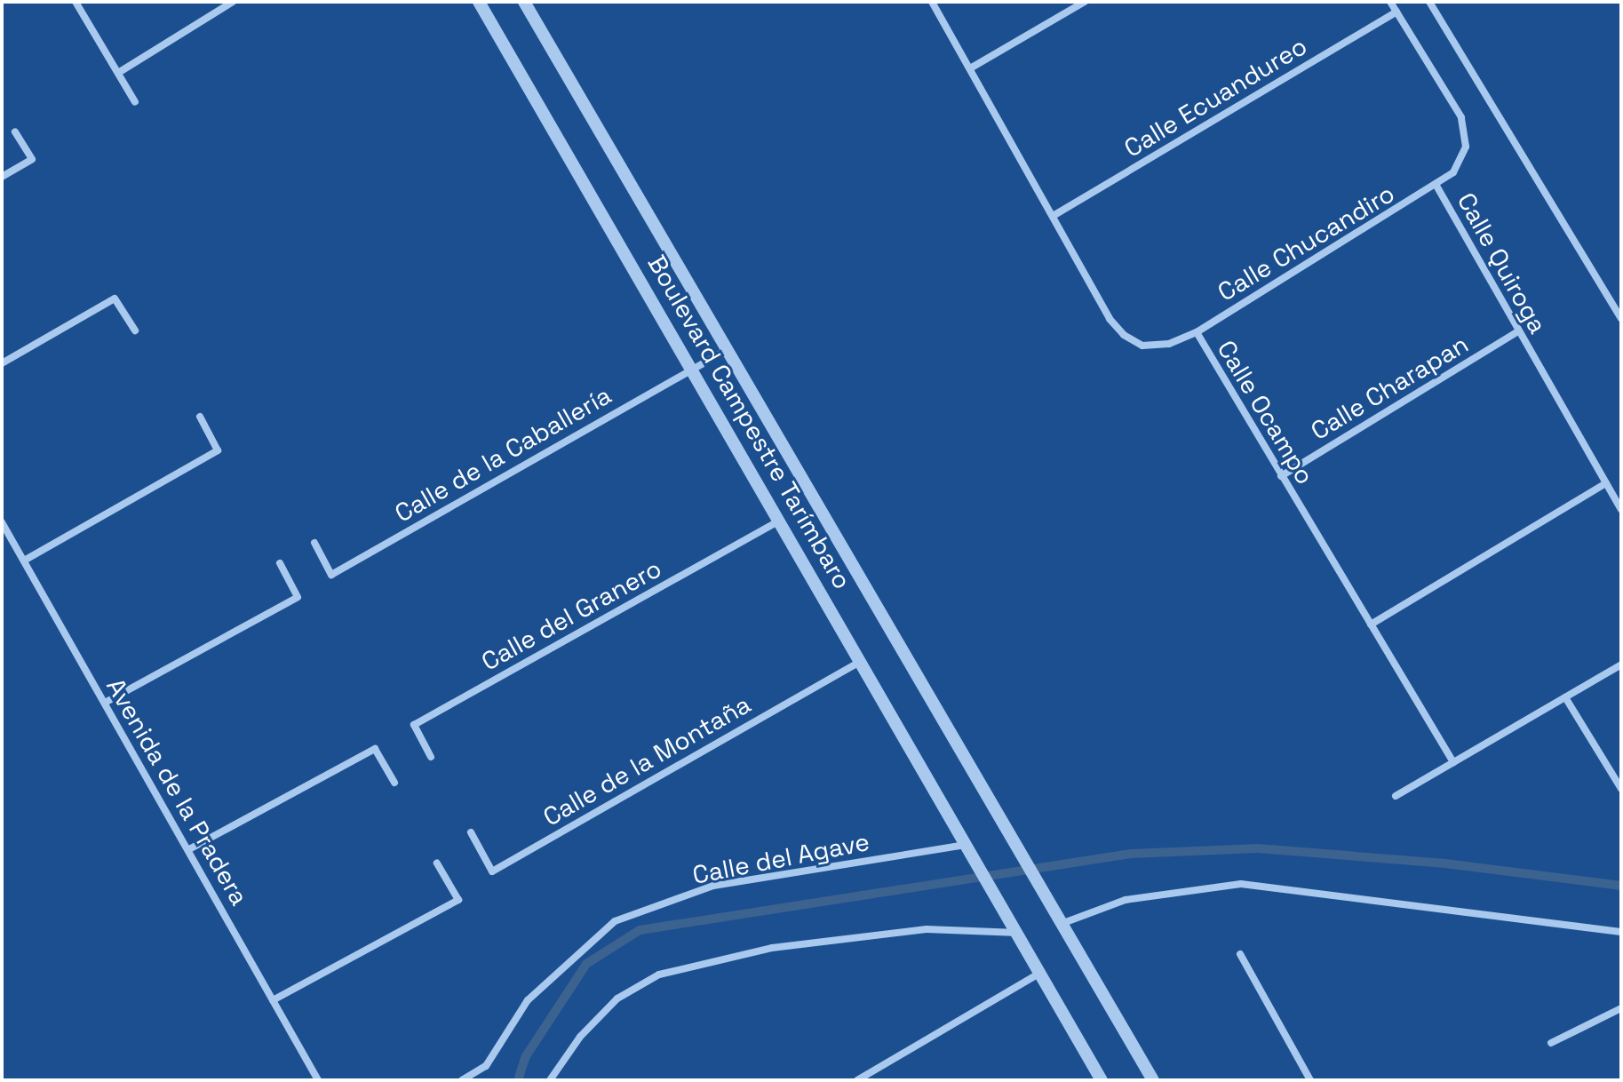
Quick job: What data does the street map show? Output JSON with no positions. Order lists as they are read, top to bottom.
{
  "streets": {
    "street": [
      "Calle Ecuandureo",
      "Calle Chucandiro",
      "Calle Quiroga",
      "Calle Charapan",
      "Calle Ocampo",
      "Boulevard Campestre Tarímbaro",
      "Calle de la Caballería",
      "Calle del Granero",
      "Calle de la Montaña",
      "Avenida de la Pradera",
      "Calle del Agave"
    ]
  },
  "crossings": [
    ["Calle Ecuandureo", "Calle Quiroga"],
    ["Calle Ecuandureo", "Calle Ocampo"],
    ["Calle Chucandiro", "Calle Quiroga"],
    ["Calle Chucandiro", "Calle Ocampo"],
    ["Calle Quiroga", "Calle Charapan"],
    ["Calle Charapan", "Calle Ocampo"],
    ["Boulevard Campestre Tarímbaro", "Calle de la Caballería"],
    ["Boulevard Campestre Tarímbaro", "Calle del Granero"],
    ["Boulevard Campestre Tarímbaro", "Calle de la Montaña"],
    ["Boulevard Campestre Tarímbaro", "Calle del Agave"]
  ]
}
